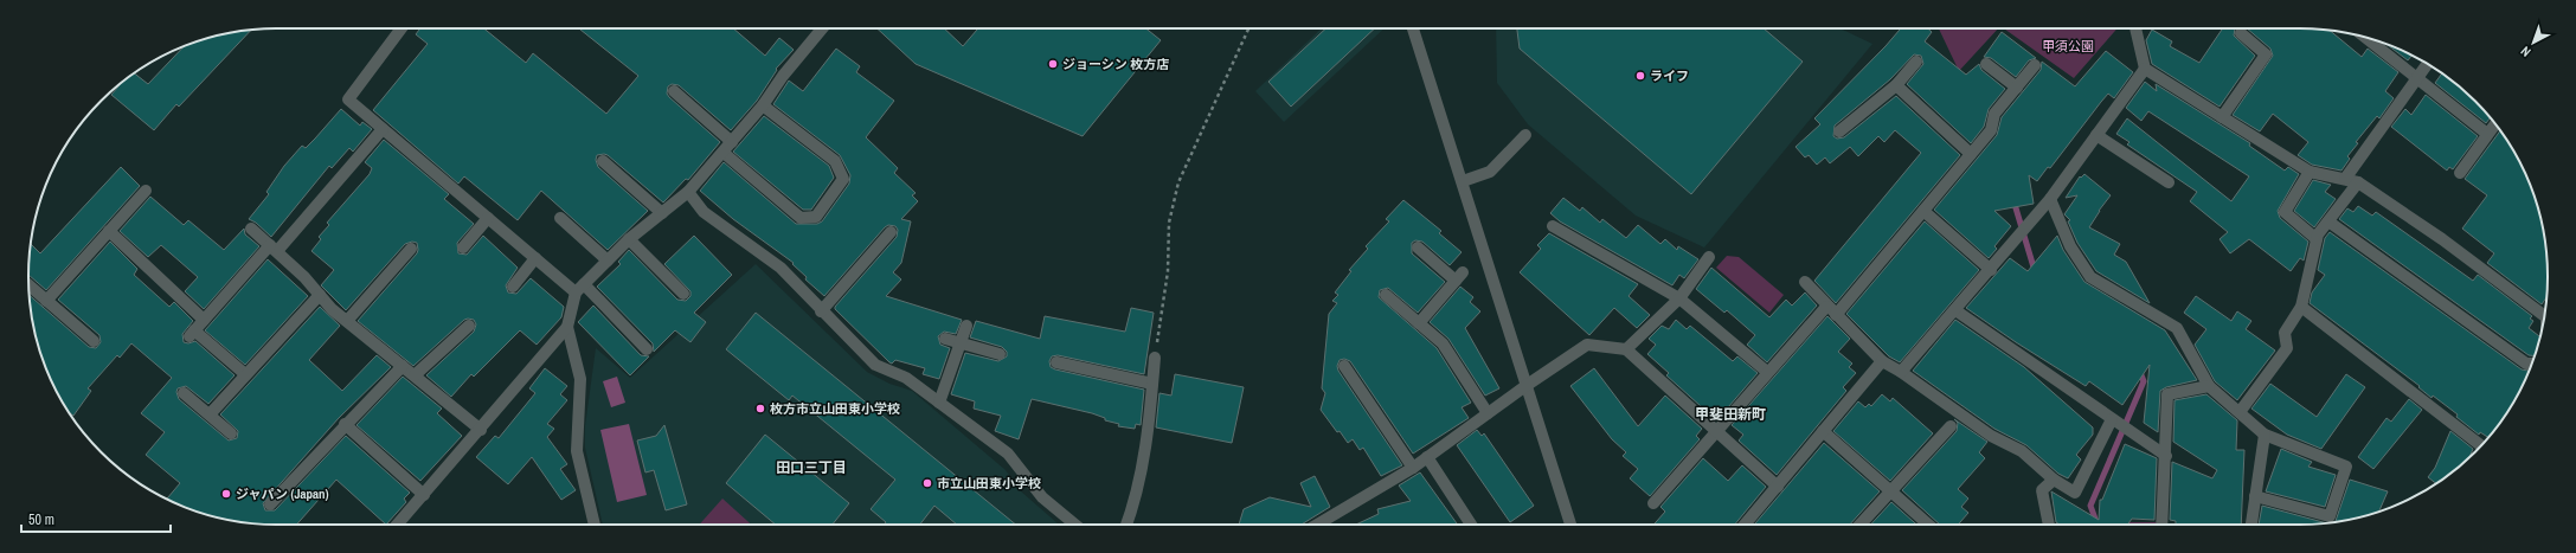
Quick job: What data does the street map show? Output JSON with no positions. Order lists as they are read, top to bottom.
{
  "districts": ["甲斐田新町", "田口三丁目"],
  "parks": ["甲須公園"],
  "places": [
    "ジョーシン 枚方店",
    "ライフ",
    "枚方市立山田東小学校",
    "市立山田東小学校",
    "ジャパン (Japan)"
  ],
  "scale_bar": "50 m",
  "north": "bottom left"
}
